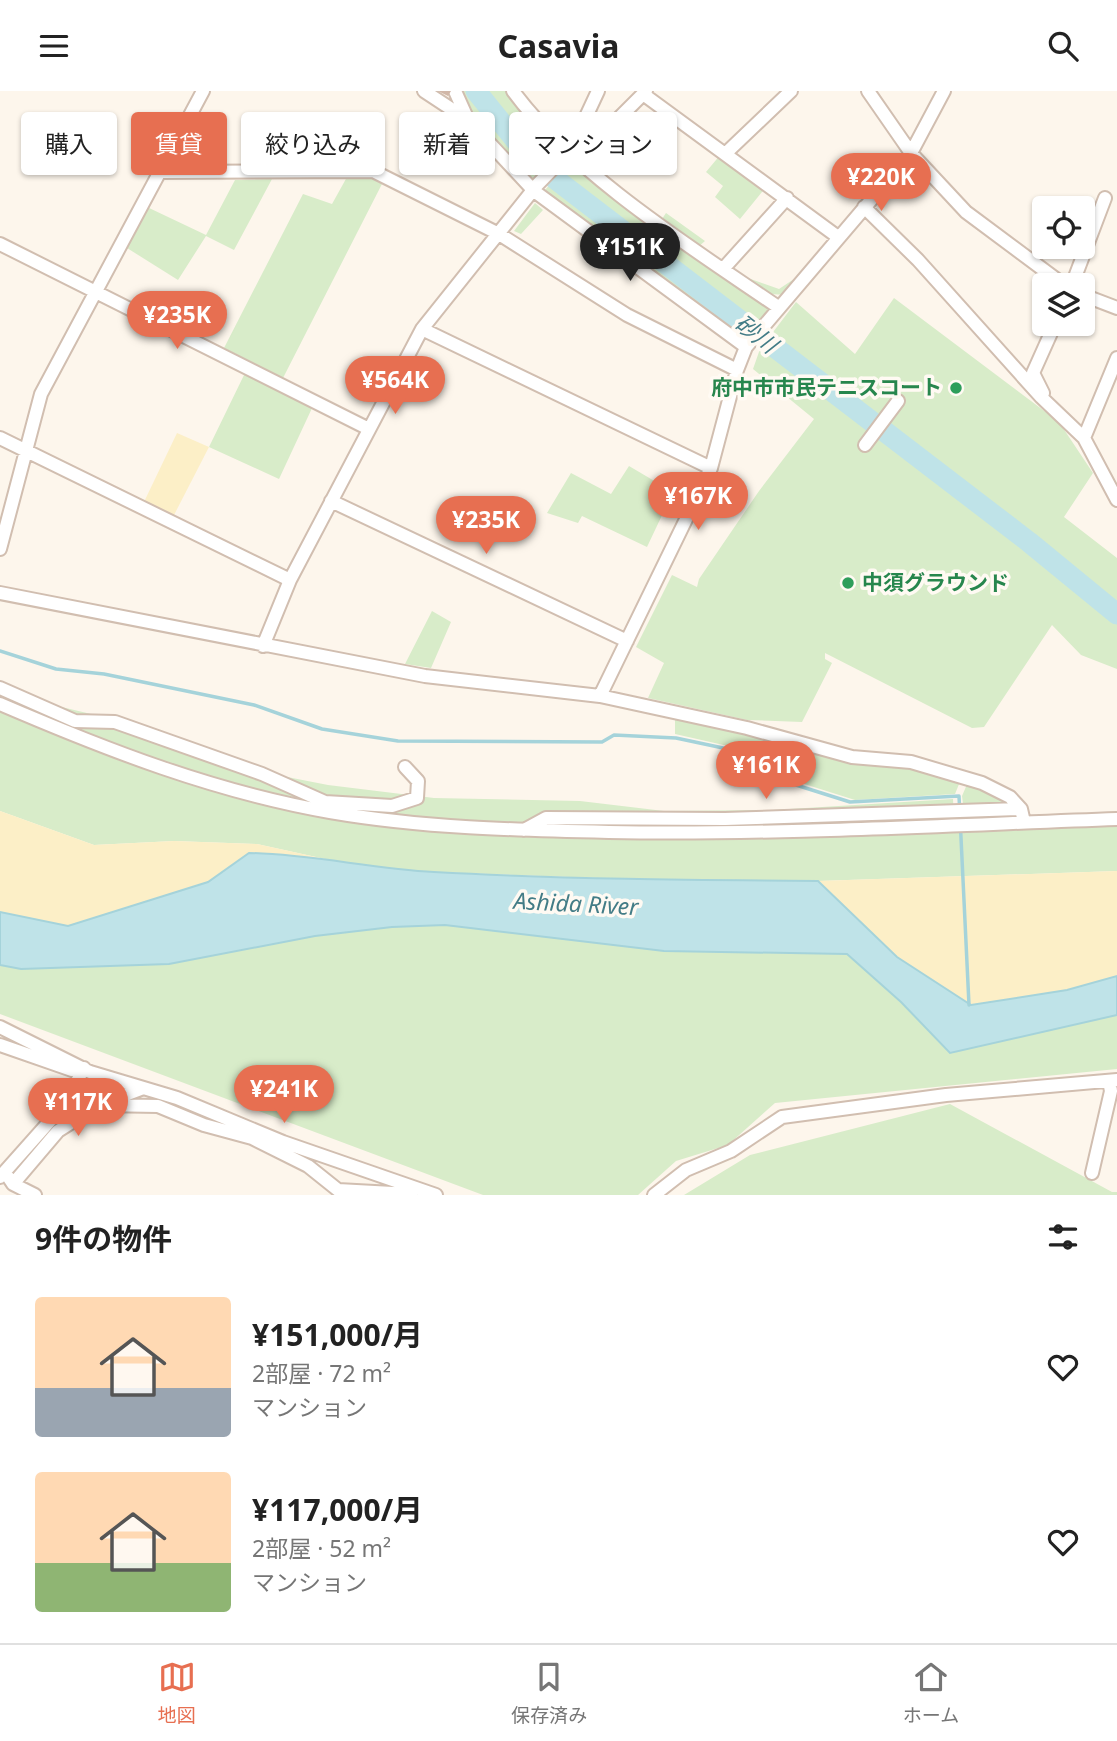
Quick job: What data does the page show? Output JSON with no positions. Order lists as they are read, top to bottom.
{
  "water": ["砂川", "Ashida River"],
  "places": ["府中市市民テニスコート", "中須グラウンド"],
  "page": {
    "header": "Casavia",
    "chip": [
      "購入",
      "賃貸",
      "絞り込み",
      "新着",
      "マンション"
    ],
    "price": [
      "¥220K",
      "¥151K",
      "¥235K",
      "¥564K",
      "¥167K",
      "¥235K",
      "¥161K",
      "¥241K",
      "¥117K"
    ],
    "heading": "9件の物件",
    "list": [
      {
        "name": "¥151,000/月",
        "note": "2部屋 · 72 m² · マンション"
      },
      {
        "name": "¥117,000/月",
        "note": "2部屋 · 52 m² · マンション"
      }
    ],
    "tabs": ["地図", "保存済み", "ホーム"]
  }
}
